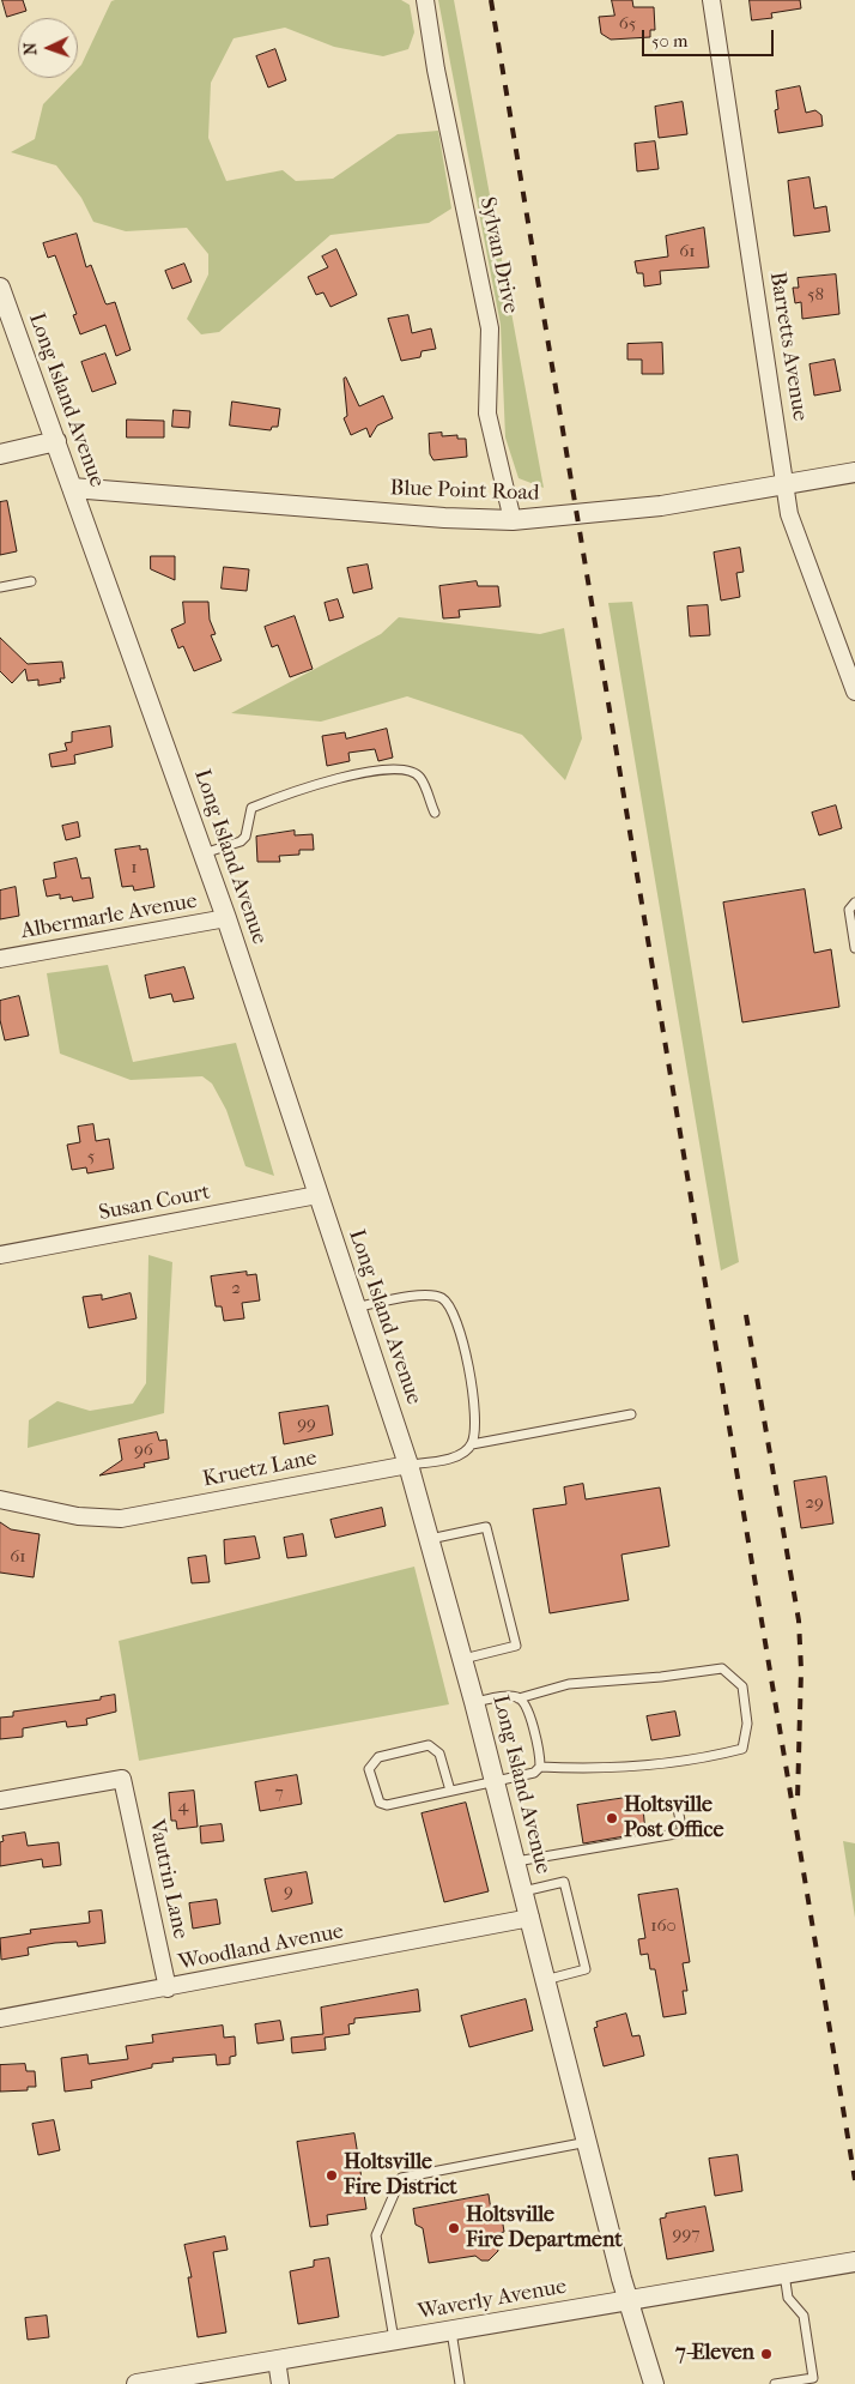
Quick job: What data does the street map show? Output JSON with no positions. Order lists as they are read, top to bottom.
{
  "streets": {
    "street": [
      "Sylvan Drive",
      "Barretts Avenue",
      "Long Island Avenue",
      "Blue Point Road",
      "Albermarle Avenue",
      "Susan Court",
      "Kruetz Lane",
      "Vautrin Lane",
      "Woodland Avenue",
      "Waverly Avenue"
    ]
  },
  "crossings": [
    ["Sylvan Drive", "Blue Point Road"],
    ["Barretts Avenue", "Blue Point Road"],
    ["Long Island Avenue", "Blue Point Road"],
    ["Long Island Avenue", "Albermarle Avenue"],
    ["Long Island Avenue", "Susan Court"],
    ["Long Island Avenue", "Kruetz Lane"],
    ["Long Island Avenue", "Woodland Avenue"],
    ["Long Island Avenue", "Waverly Avenue"],
    ["Vautrin Lane", "Woodland Avenue"]
  ],
  "places": [
    "Holtsville Post Office",
    "Holtsville Fire District",
    "Holtsville Fire Department",
    "7-Eleven"
  ],
  "house_numbers": [
    "65",
    "61",
    "58",
    "1",
    "5",
    "2",
    "99",
    "96",
    "29",
    "61",
    "7",
    "4",
    "9",
    "160",
    "997"
  ],
  "scale_bar": "50 m",
  "north": "left"
}
